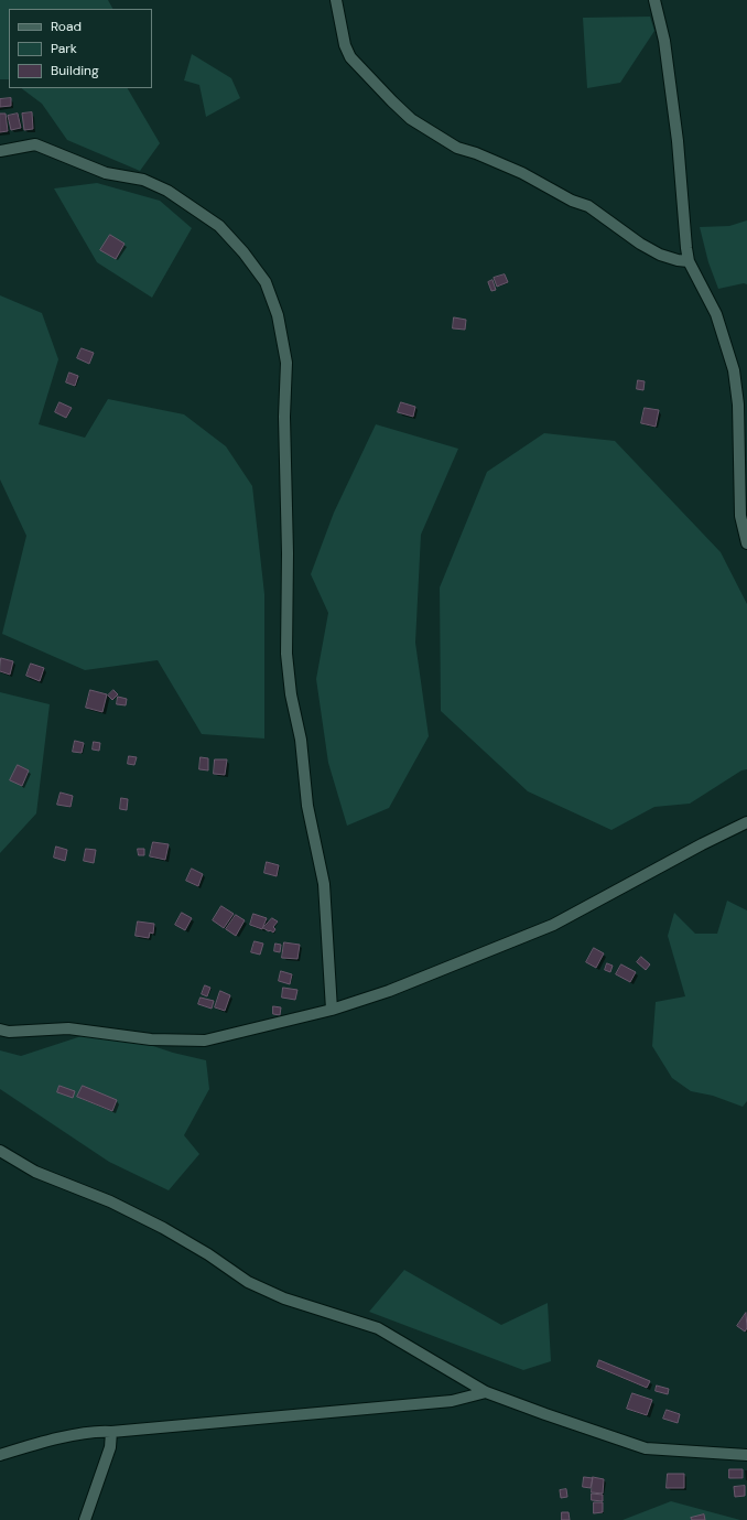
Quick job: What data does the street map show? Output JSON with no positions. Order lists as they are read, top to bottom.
{
  "legend": ["Road", "Park", "Building"]
}
